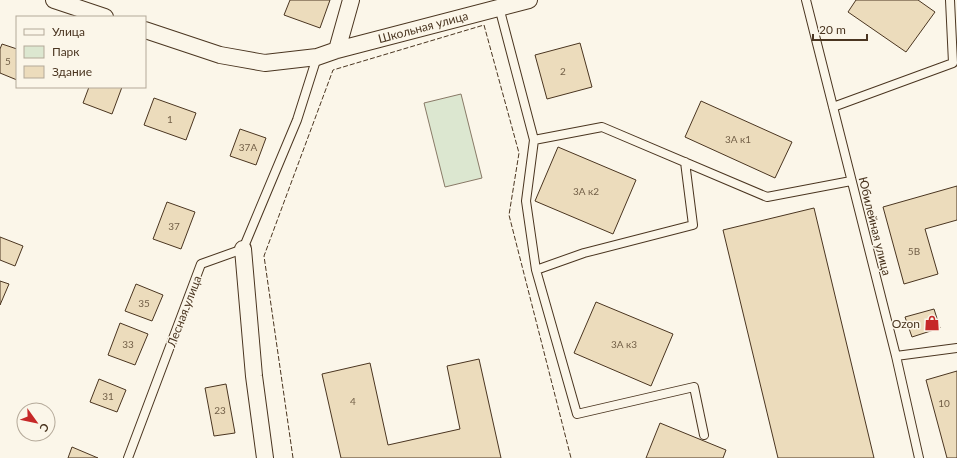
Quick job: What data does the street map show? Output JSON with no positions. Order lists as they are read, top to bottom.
{
  "streets": {
    "street": ["Школьная улица"],
    "lane": ["Юбилейная улица", "Лесная улица"]
  },
  "places": {
    "shop": ["Ozon"]
  },
  "house_numbers": [
    "5",
    "2",
    "1",
    "3А к1",
    "37А",
    "3А к2",
    "37",
    "5В",
    "35",
    "33",
    "3А к3",
    "31",
    "4",
    "10",
    "23"
  ],
  "legend": ["Улица", "Парк", "Здание"],
  "scale_bar": "20 m",
  "north": "bottom right"
}
